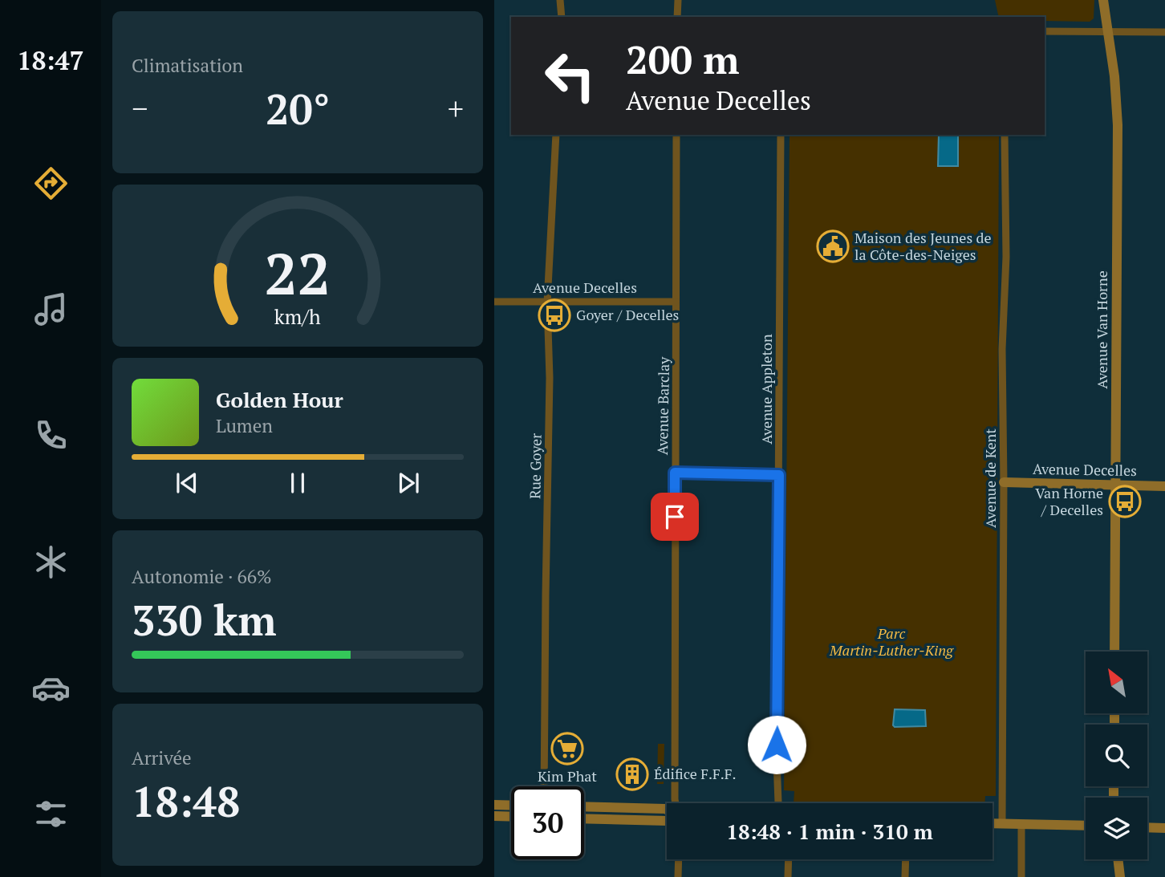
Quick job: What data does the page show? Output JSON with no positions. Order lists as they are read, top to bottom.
{
  "streets": {
    "main road": ["Avenue Decelles", "Avenue Van Horne"],
    "street": [
      "Avenue Appleton",
      "Avenue Barclay",
      "Rue Goyer",
      "Avenue de Kent"
    ]
  },
  "crossings": [
    ["Avenue Decelles", "Avenue Van Horne"],
    ["Avenue Decelles", "Avenue Barclay"],
    ["Avenue Decelles", "Rue Goyer"],
    ["Avenue Decelles", "Avenue de Kent"]
  ],
  "parks": ["Parc Martin-Luther-King"],
  "places": {
    "public building": ["Maison des Jeunes de la Côte-des-Neiges"],
    "bus stop": ["Goyer / Decelles", "Van Horne / Decelles"],
    "supermarket": ["Kim Phat"],
    "building": ["Édifice F.F.F."]
  },
  "north": "top left",
  "page": {
    "tabs": "18:47",
    "tile": [
      "Climatisation",
      ["Autonomie · 66%", "330 km"],
      ["Arrivée", "18:48"]
    ],
    "turn": ["200 m", "Avenue Decelles"],
    "heat": ["−", "20°", "+"],
    "song": ["Golden Hour", "Lumen"],
    "limit": "30",
    "trip": "18:48 · 1 min · 310 m",
    "gauge": ["22", "km/h"]
  }
}
